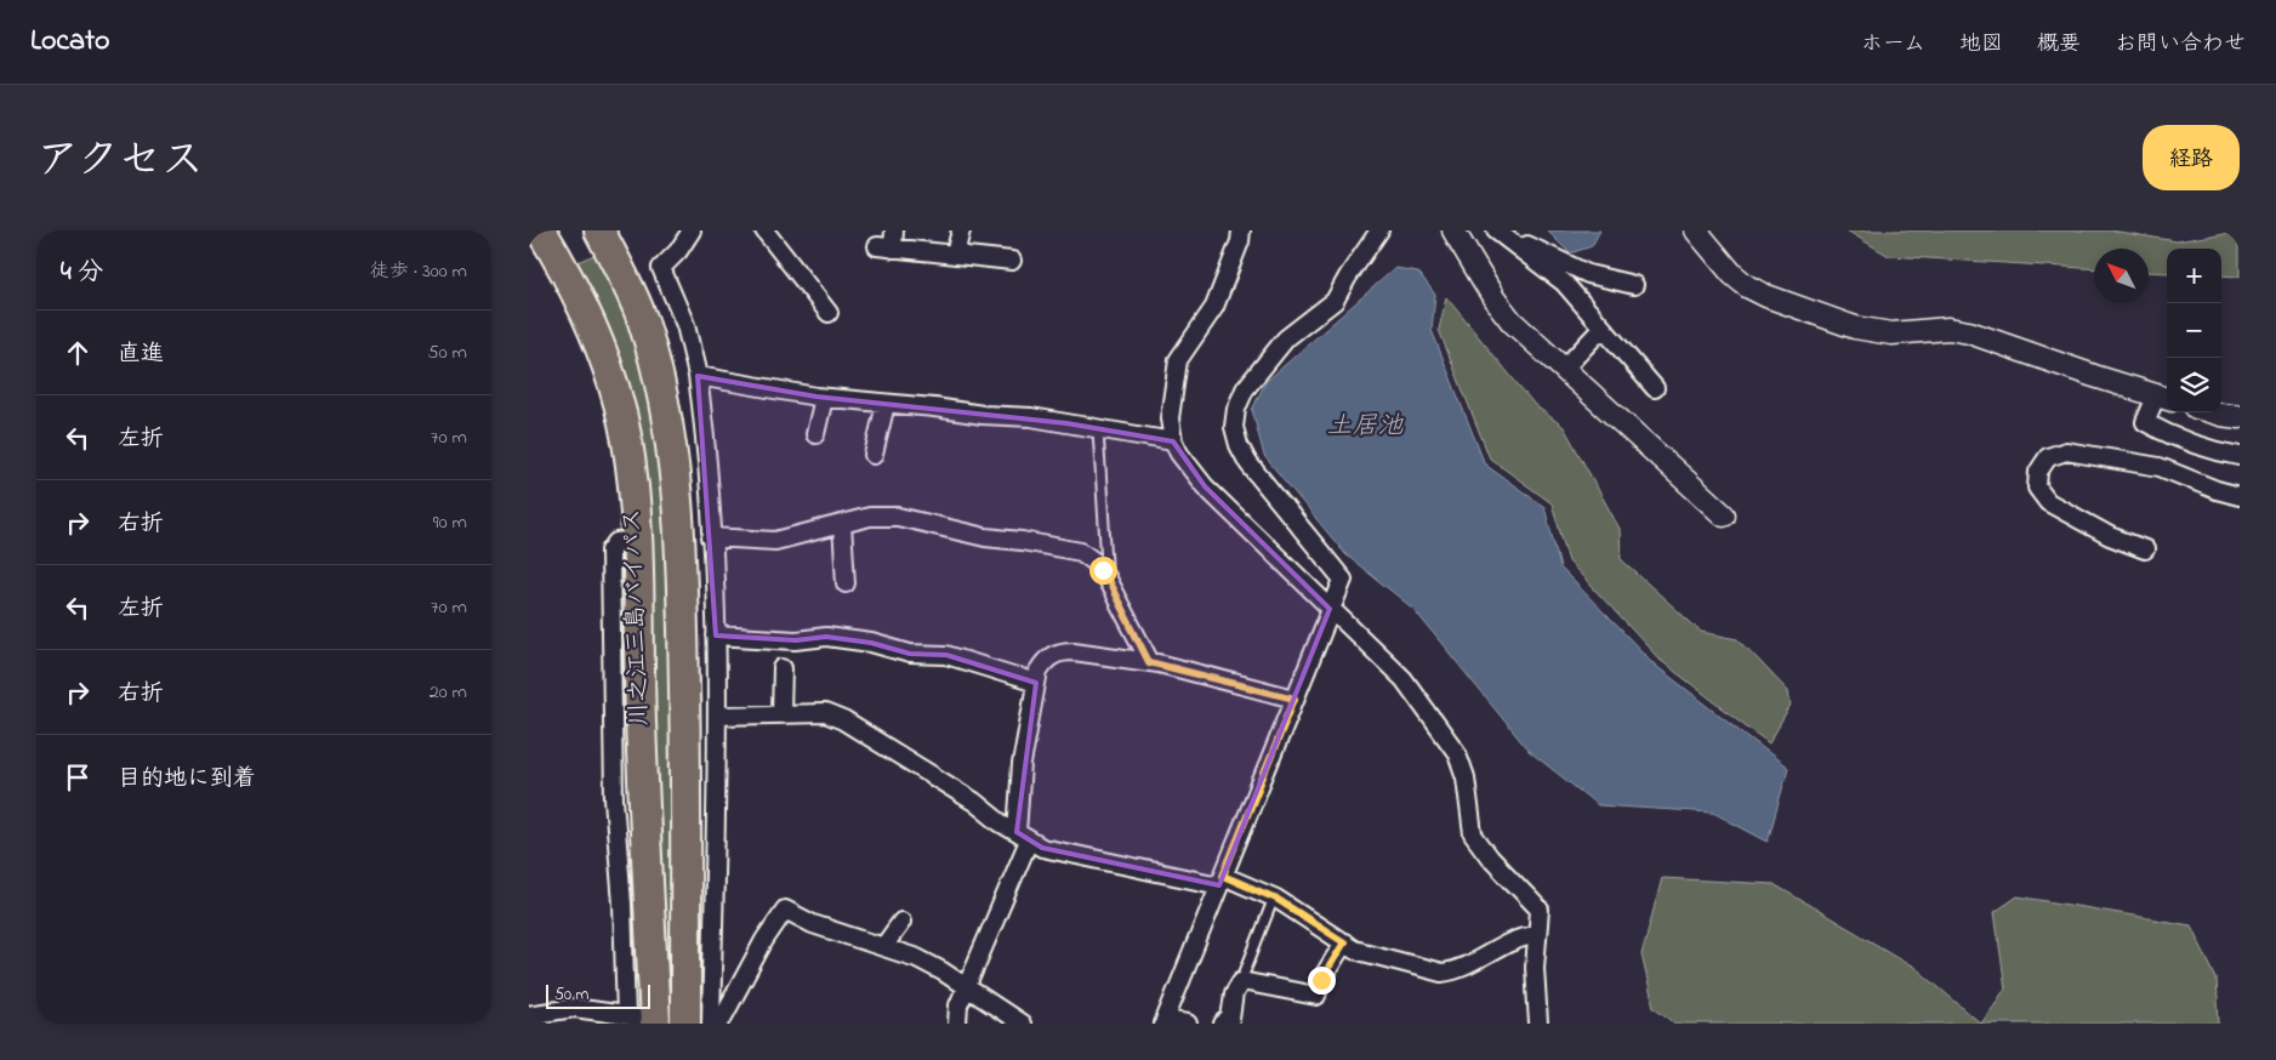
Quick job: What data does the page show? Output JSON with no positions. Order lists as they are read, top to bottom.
{
  "streets": {
    "highway": ["川之江三島バイパス"]
  },
  "water": ["土居池"],
  "scale_bar": "50 m",
  "north": "top left",
  "page": {
    "header": "Locato",
    "nav": [
      "ホーム",
      "地図",
      "概要",
      "お問い合わせ"
    ],
    "title": "アクセス",
    "buttons": "経路",
    "heading": ["4 分", "徒歩 · 300 m"],
    "map_buttons": ["+", "−"],
    "list": [
      ["直進", "50 m"],
      ["左折", "70 m"],
      ["右折", "90 m"],
      ["左折", "70 m"],
      ["右折", "20 m"],
      "目的地に到着"
    ],
    "scale": "50 m"
  }
}
